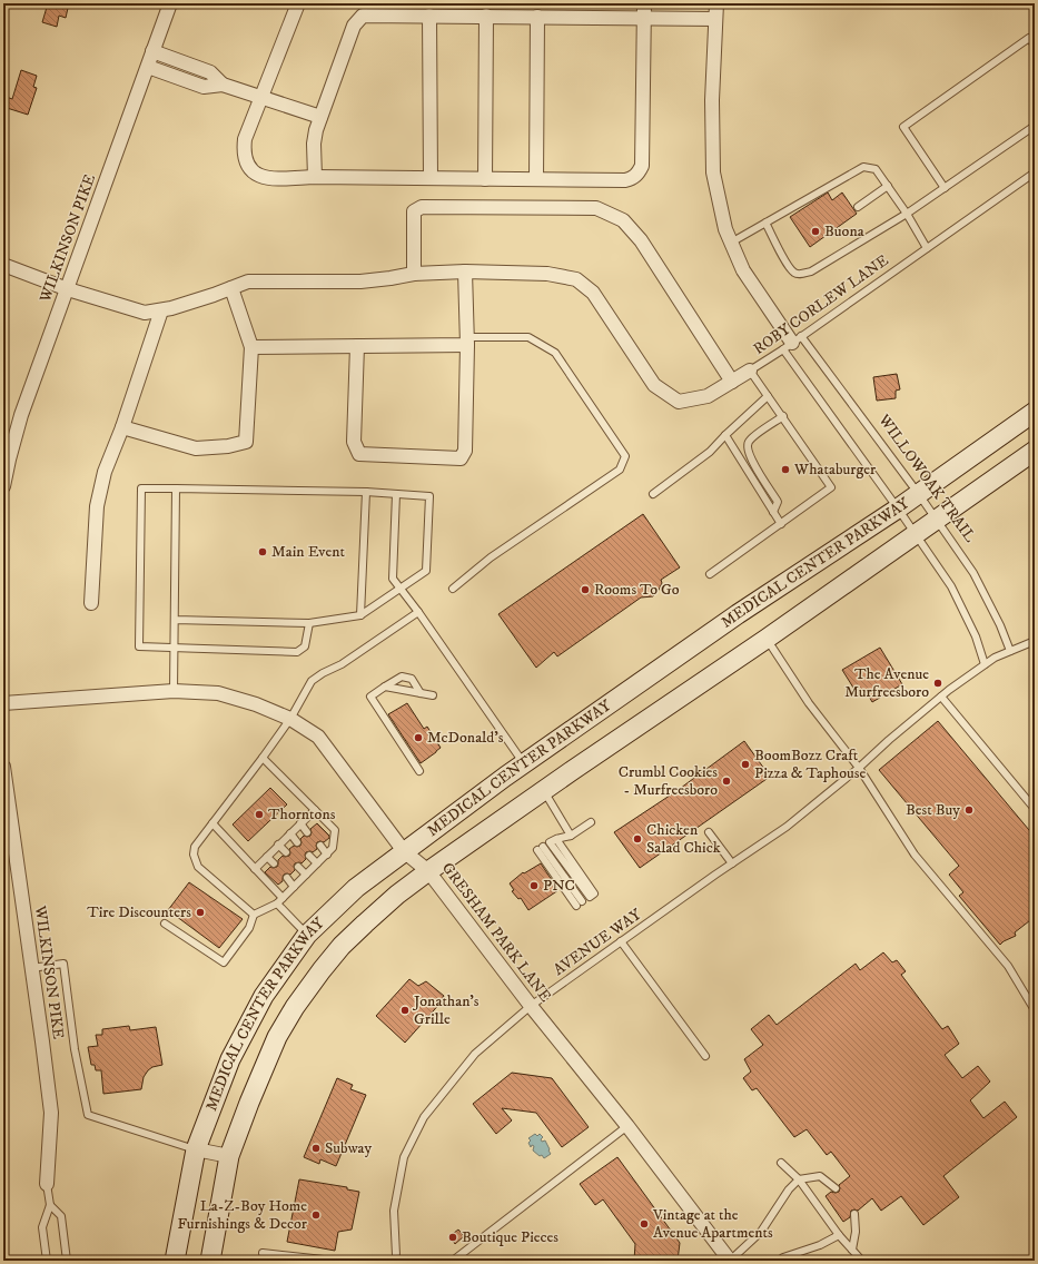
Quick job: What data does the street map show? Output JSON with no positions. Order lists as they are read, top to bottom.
{
  "streets": {
    "main road": ["MEDICAL CENTER PARKWAY"],
    "street": ["WILKINSON PIKE", "WILLOWOAK TRAIL", "GRESHAM PARK LANE"],
    "lane": ["ROBY CORLEW LANE", "AVENUE WAY"]
  },
  "crossings": [
    ["ROBY CORLEW LANE", "WILLOWOAK TRAIL"],
    ["WILLOWOAK TRAIL", "MEDICAL CENTER PARKWAY"],
    ["WILLOWOAK TRAIL", "AVENUE WAY"],
    ["MEDICAL CENTER PARKWAY", "GRESHAM PARK LANE"],
    ["GRESHAM PARK LANE", "AVENUE WAY"]
  ],
  "places": [
    "Buona",
    "Whataburger",
    "Main Event",
    "Rooms To Go",
    "The Avenue Murfreesboro",
    "McDonald's",
    "BoomBozz Craft Pizza & Taphouse",
    "Crumbl Cookies - Murfreesboro",
    "Best Buy",
    "Thorntons",
    "Chicken Salad Chick",
    "PNC",
    "Tire Discounters",
    "Jonathan’s Grille",
    "Subway",
    "La-Z-Boy Home Furnishings & Decor",
    "Vintage at the Avenue Apartments",
    "Boutique Pieces"
  ]
}
